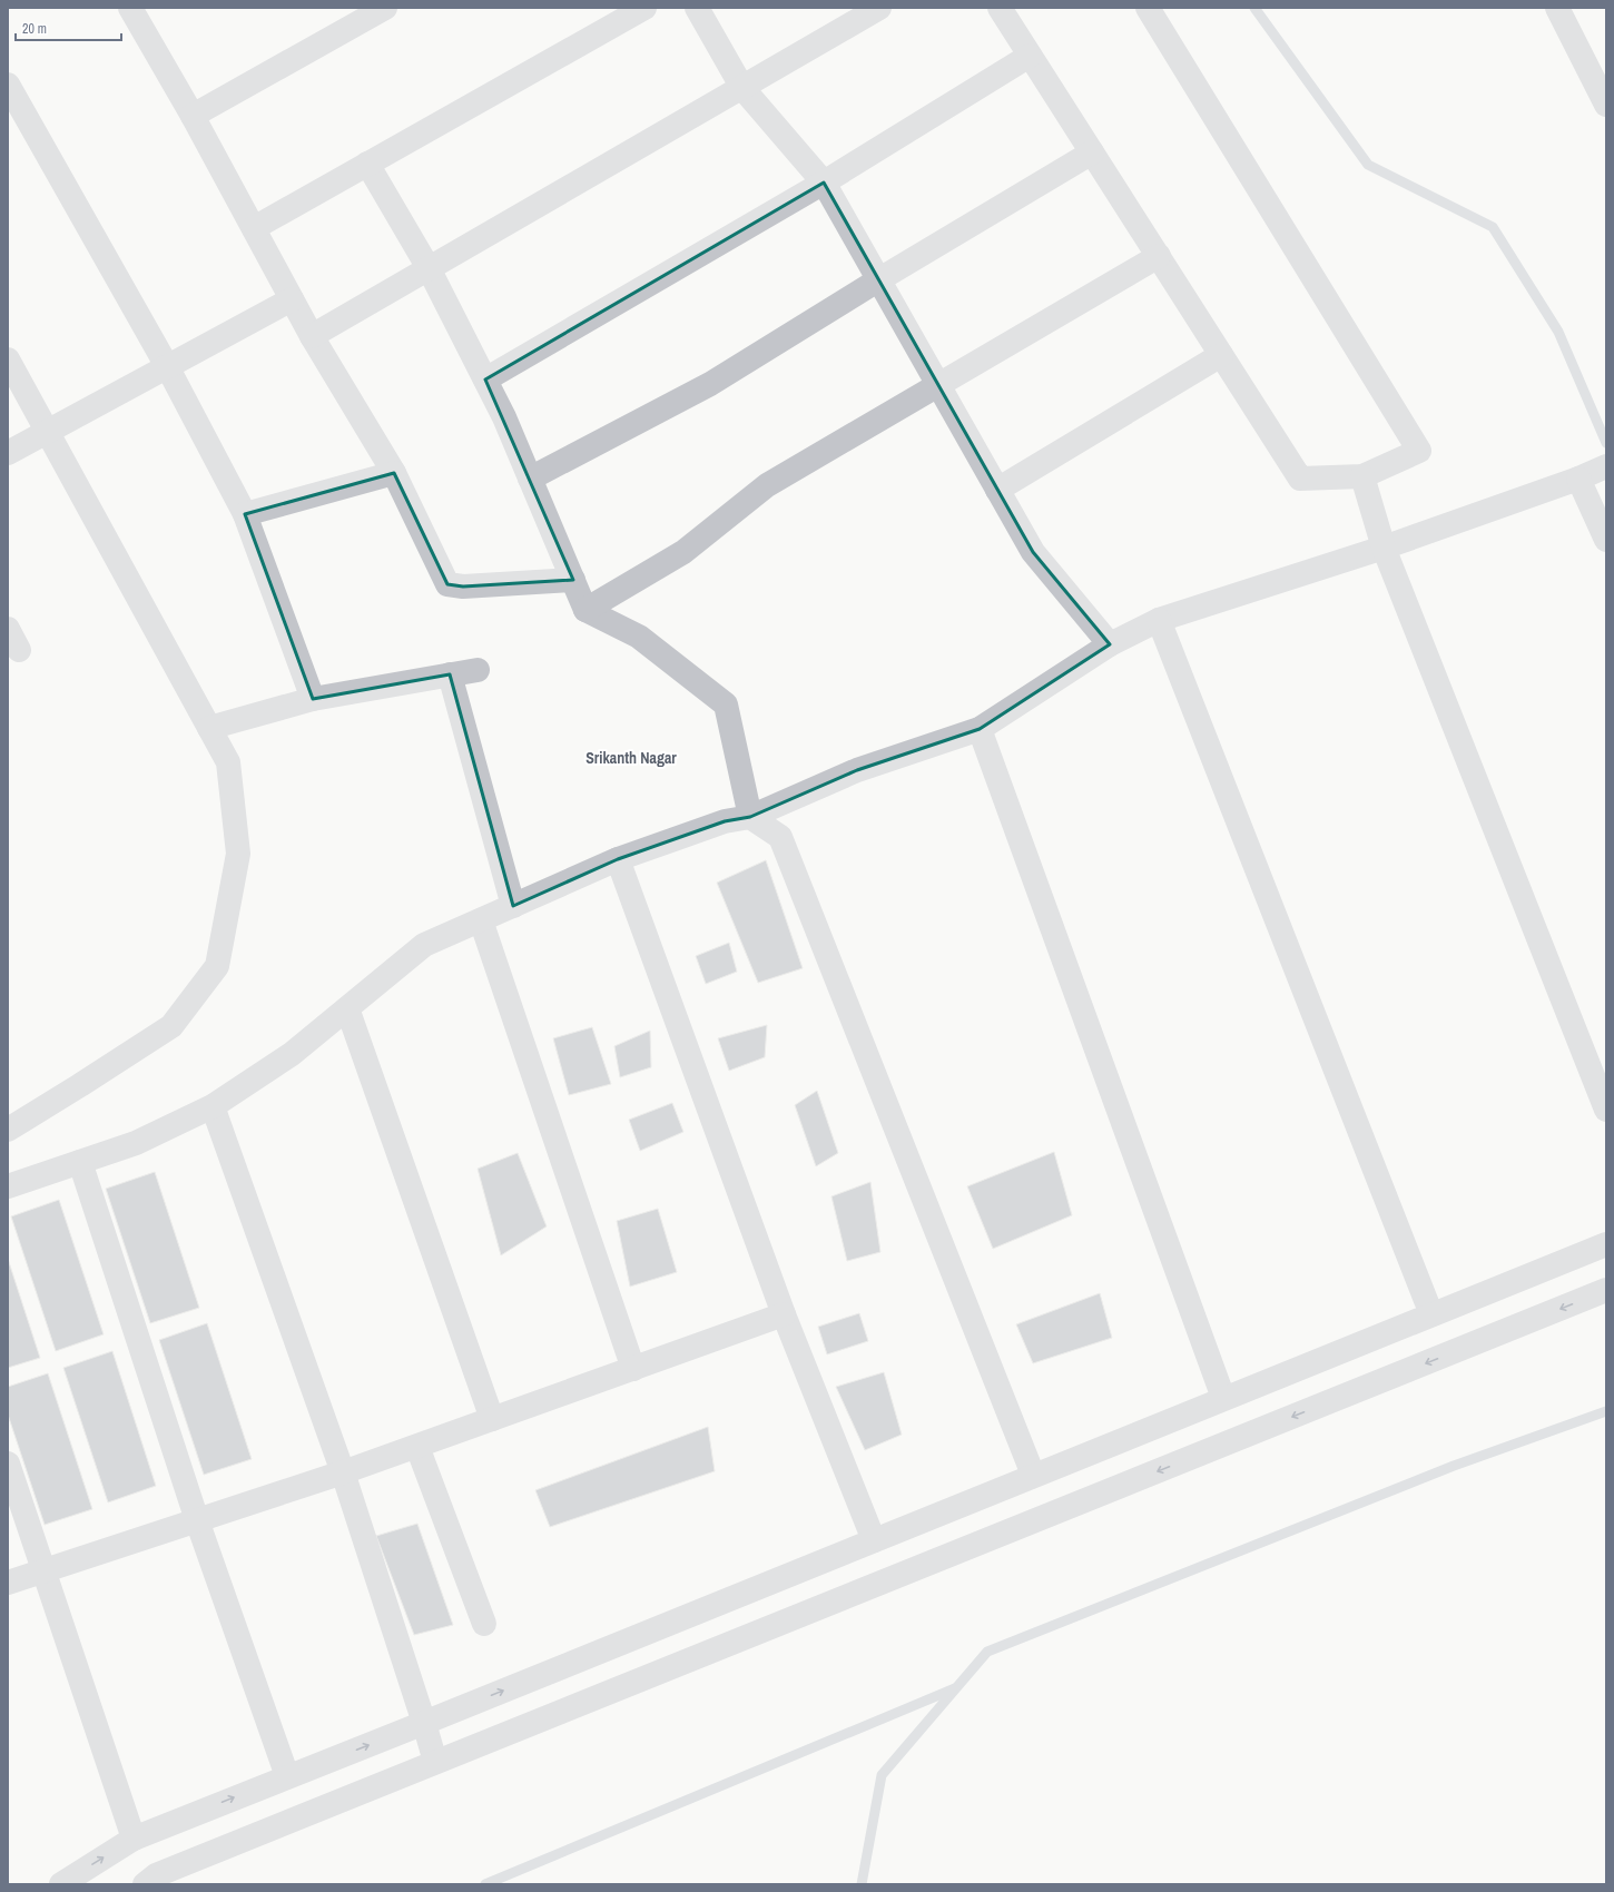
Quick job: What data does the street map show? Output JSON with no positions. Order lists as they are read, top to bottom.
{
  "districts": ["Srikanth Nagar"],
  "scale_bar": "20 m"
}
